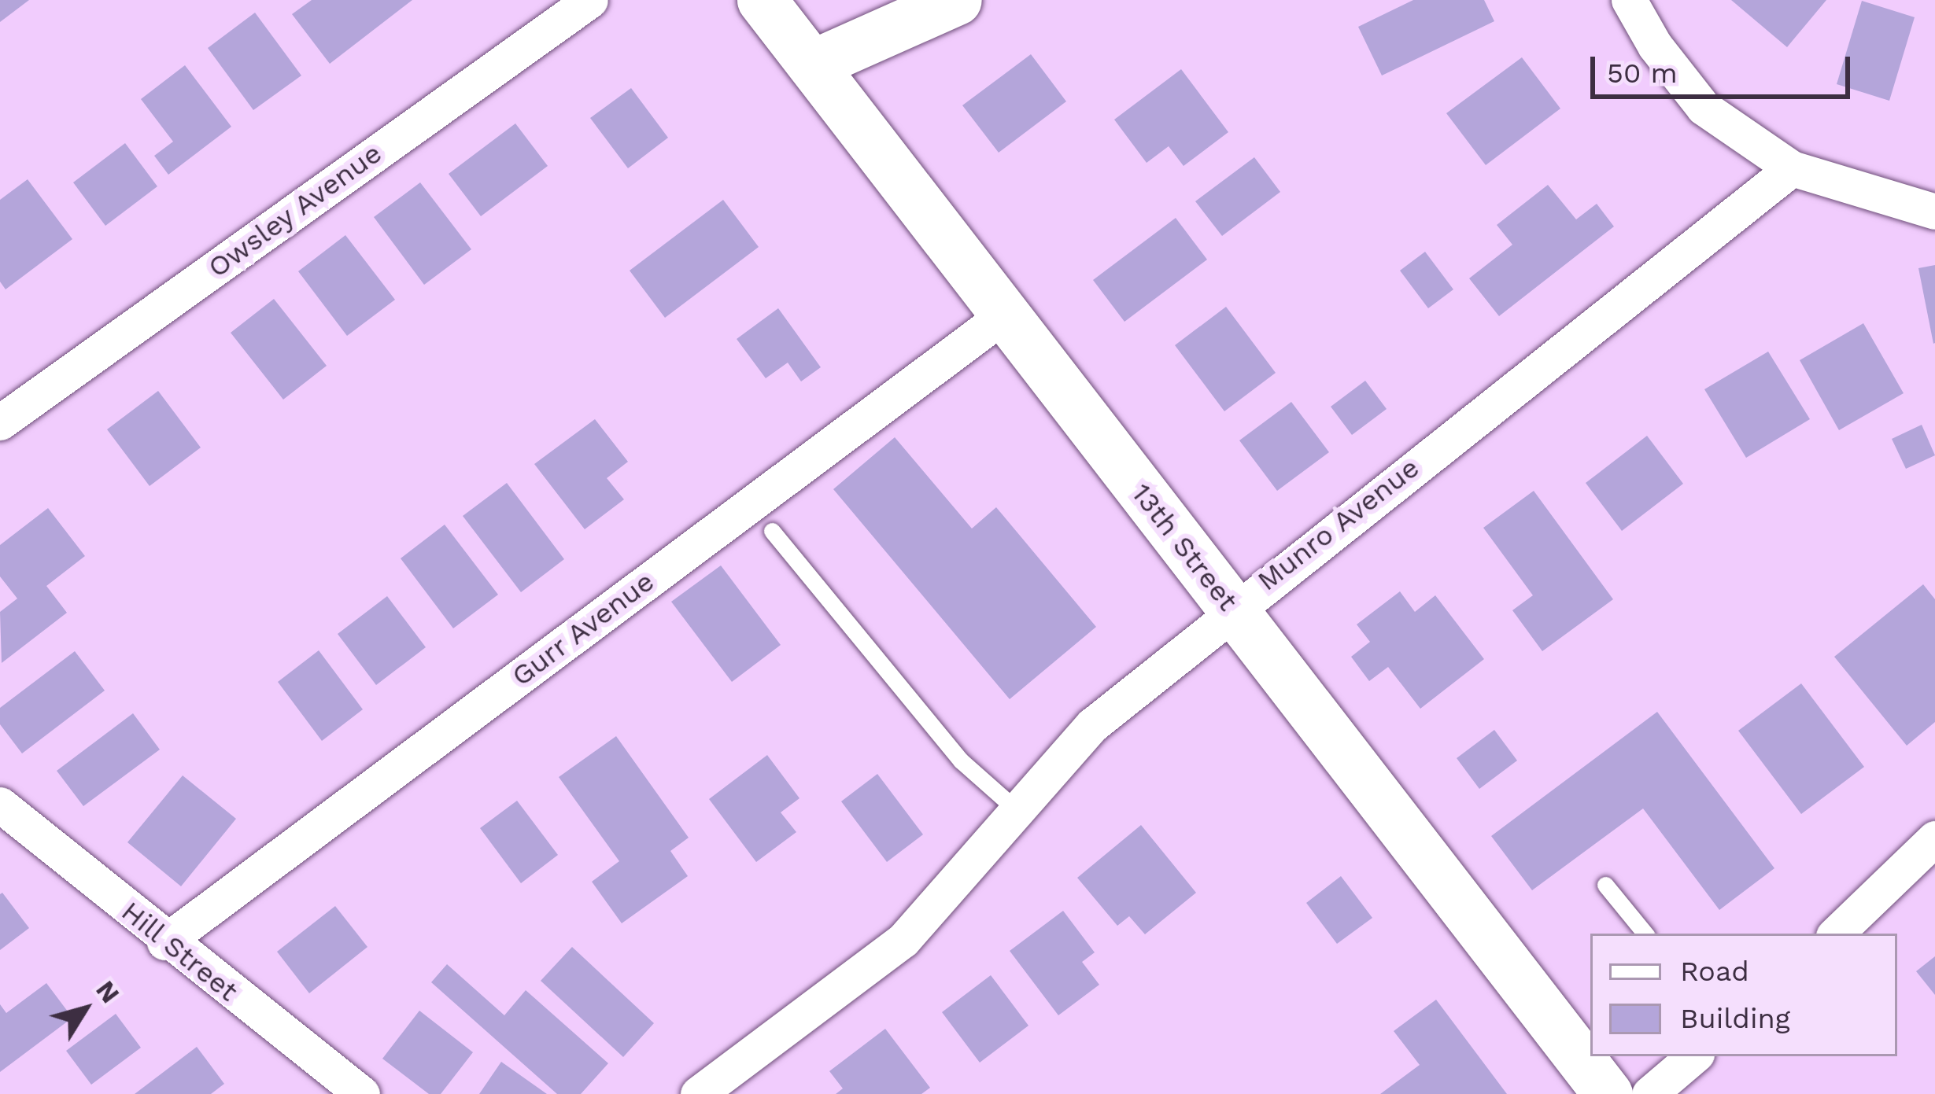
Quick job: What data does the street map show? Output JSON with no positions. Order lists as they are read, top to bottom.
{
  "streets": {
    "main road": ["13th Street"],
    "street": [
      "Owsley Avenue",
      "Munro Avenue",
      "Gurr Avenue",
      "Hill Street"
    ]
  },
  "crossings": [
    ["Munro Avenue", "13th Street"],
    ["13th Street", "Gurr Avenue"],
    ["Gurr Avenue", "Hill Street"]
  ],
  "legend": ["Road", "Building"],
  "scale_bar": "50 m",
  "north": "top right"
}
